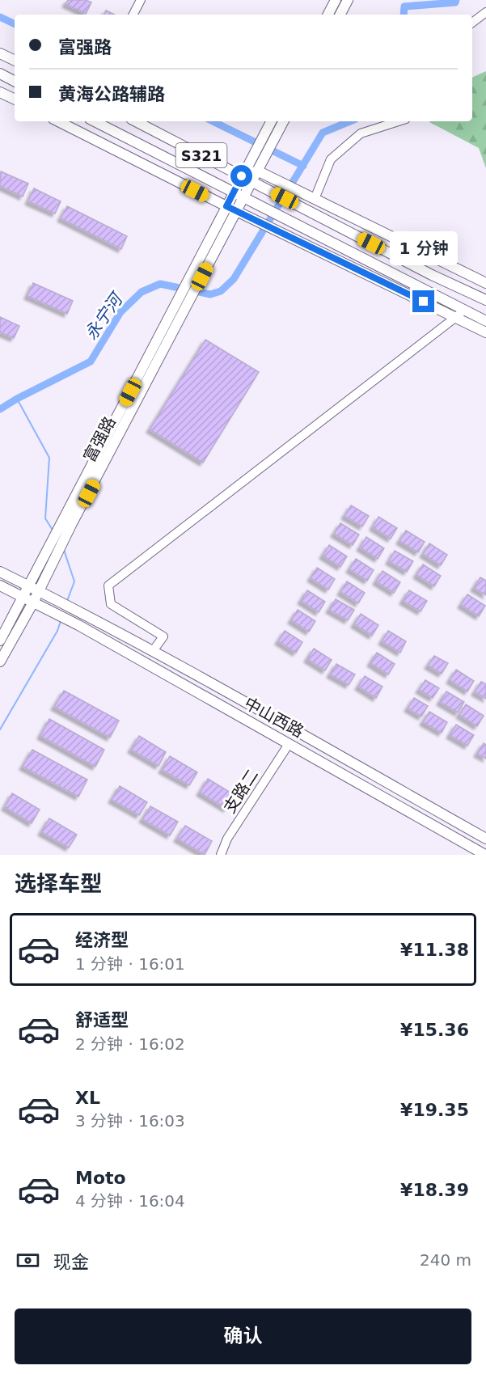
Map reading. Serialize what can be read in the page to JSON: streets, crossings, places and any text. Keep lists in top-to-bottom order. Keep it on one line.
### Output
{"streets":{"main road":["S321","富强路","中山西路"],"street":["支路二"]},"crossings":[["富强路","中山西路"],["中山西路","支路二"]],"water":["永宁河"],"page":{"banner":["富强路","黄海公路辅路"],"bubble":"1 分钟","heading":"选择车型","list":[{"name":"经济型","note":"1 分钟 · 16:01","value":"¥11.38"},{"name":"舒适型","note":"2 分钟 · 16:02","value":"¥15.36"},{"name":"XL","note":"3 分钟 · 16:03","value":"¥19.35"},{"name":"Moto","note":"4 分钟 · 16:04","value":"¥18.39"}],"pay":["现金","240 m"],"buttons":"确认"}}
